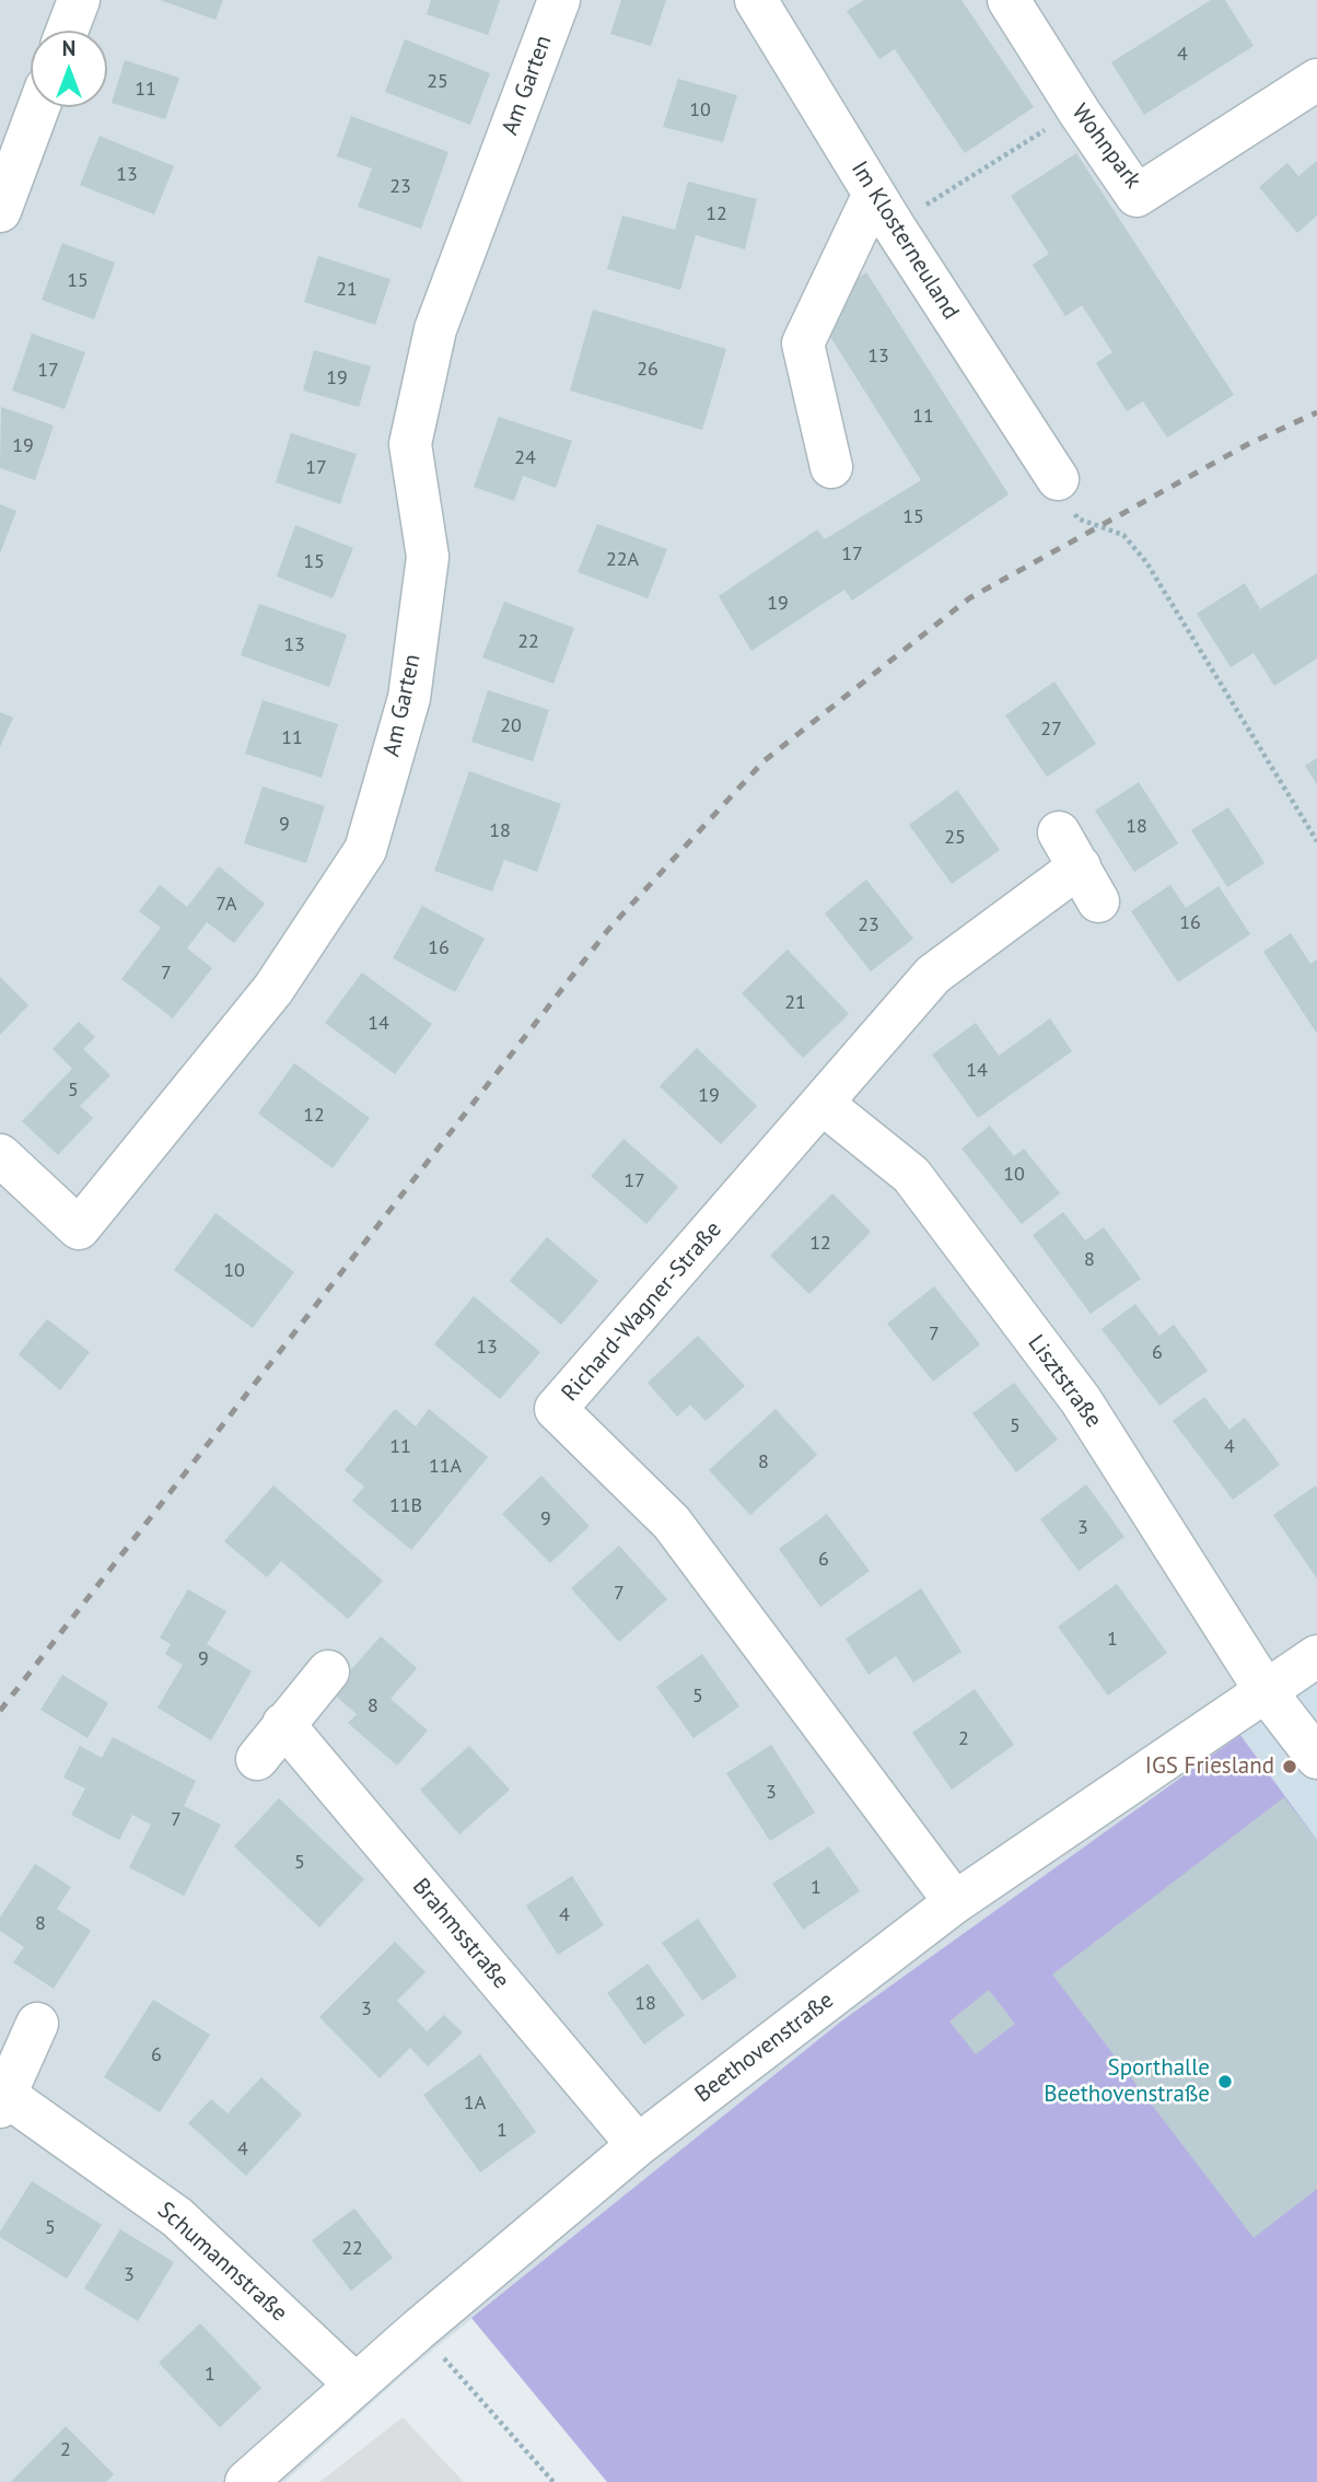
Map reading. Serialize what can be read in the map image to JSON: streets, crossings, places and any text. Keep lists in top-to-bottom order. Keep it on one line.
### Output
{"streets":{"street":["Am Garten","Wohnpark","Im Klosterneuland","Richard-Wagner-Straße","Lisztstraße","Brahmsstraße","Beethovenstraße","Schumannstraße"]},"crossings":[["Richard-Wagner-Straße","Lisztstraße"],["Richard-Wagner-Straße","Beethovenstraße"],["Lisztstraße","Beethovenstraße"],["Brahmsstraße","Beethovenstraße"],["Beethovenstraße","Schumannstraße"]],"places":["IGS Friesland","Sporthalle Beethovenstraße"],"house_numbers":["4","25","11","10","13","23","12","15","21","13","26","17","19","11","19","24","17","15","17","22A","15","19","22","13","20","27","11","9","18","18","25","7A","16","23","16","7","21","14","14","5","19","12","10","17","12","8","10","7","13","6","5","11","4","8","11A","11B","9","3","6","7","1","9","5","8","2","3","7","5","1","4","8","18","3","6","1A","1","4","5","22","3","1","2"],"north":"top"}
